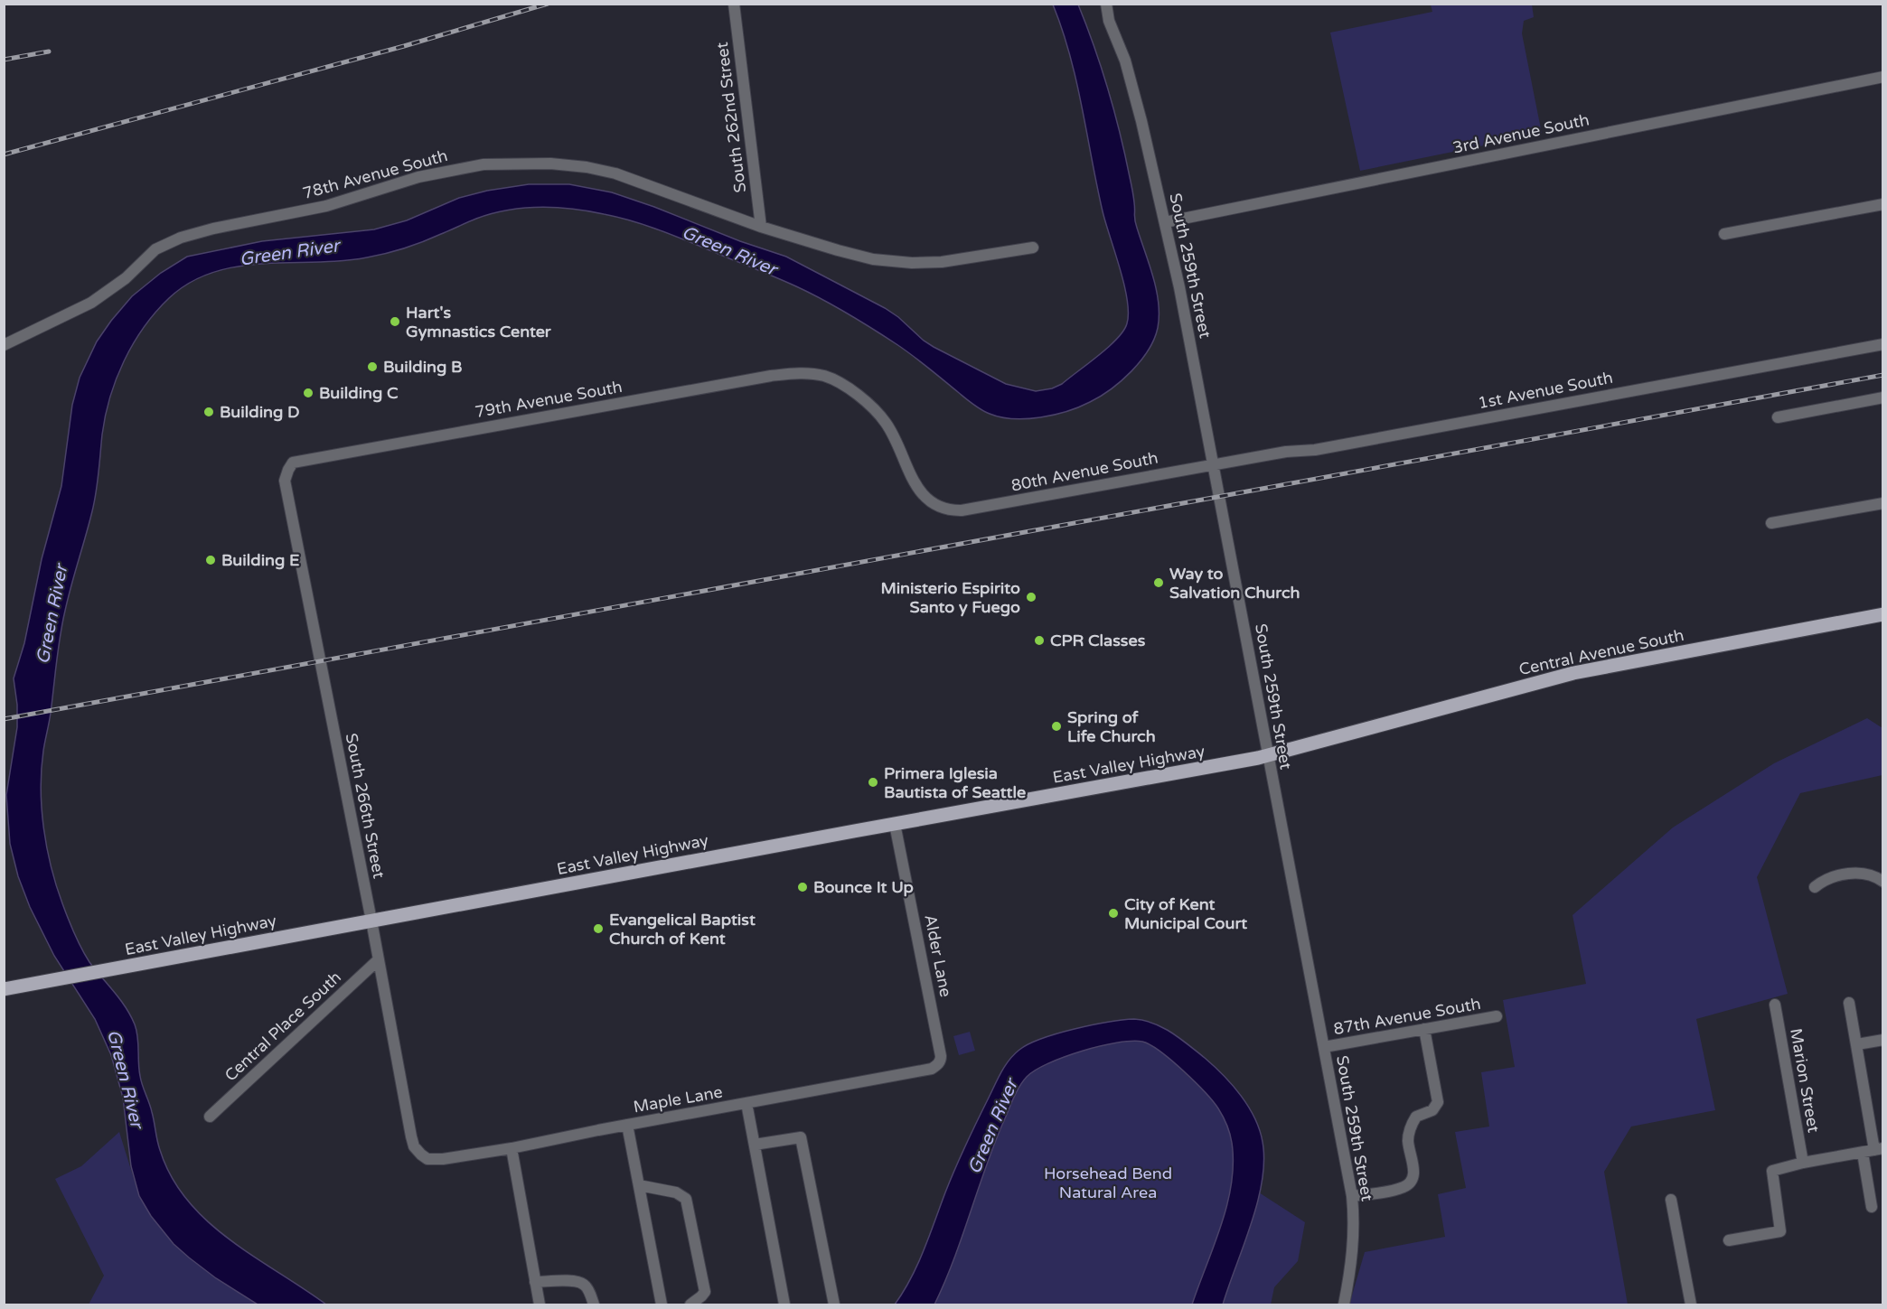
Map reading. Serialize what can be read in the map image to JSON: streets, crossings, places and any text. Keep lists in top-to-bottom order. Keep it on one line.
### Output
{"streets":{"main road":["Central Avenue South","East Valley Highway"],"street":["South 262nd Street","3rd Avenue South","78th Avenue South","South 259th Street","1st Avenue South","79th Avenue South","80th Avenue South","South 266th Street","Alder Lane","87th Avenue South","Central Place South","Marion Street","Maple Lane"]},"crossings":[["South 262nd Street","78th Avenue South"],["3rd Avenue South","South 259th Street"],["South 259th Street","1st Avenue South"],["South 259th Street","80th Avenue South"],["South 259th Street","Central Avenue South"],["South 259th Street","East Valley Highway"],["South 259th Street","87th Avenue South"],["1st Avenue South","80th Avenue South"],["79th Avenue South","80th Avenue South"],["79th Avenue South","South 266th Street"],["Central Avenue South","East Valley Highway"],["East Valley Highway","South 266th Street"],["East Valley Highway","Alder Lane"],["South 266th Street","Central Place South"],["South 266th Street","Maple Lane"],["Alder Lane","Maple Lane"]],"water":["Green River"],"parks":["Horsehead Bend Natural Area"],"places":["Hart's Gymnastics Center","Building B","Building C","Building D","Building E","Way to Salvation Church","Ministerio Espirito Santo y Fuego","CPR Classes","Spring of Life Church","Primera Iglesia Bautista of Seattle","Bounce It Up","City of Kent Municipal Court","Evangelical Baptist Church of Kent"]}
